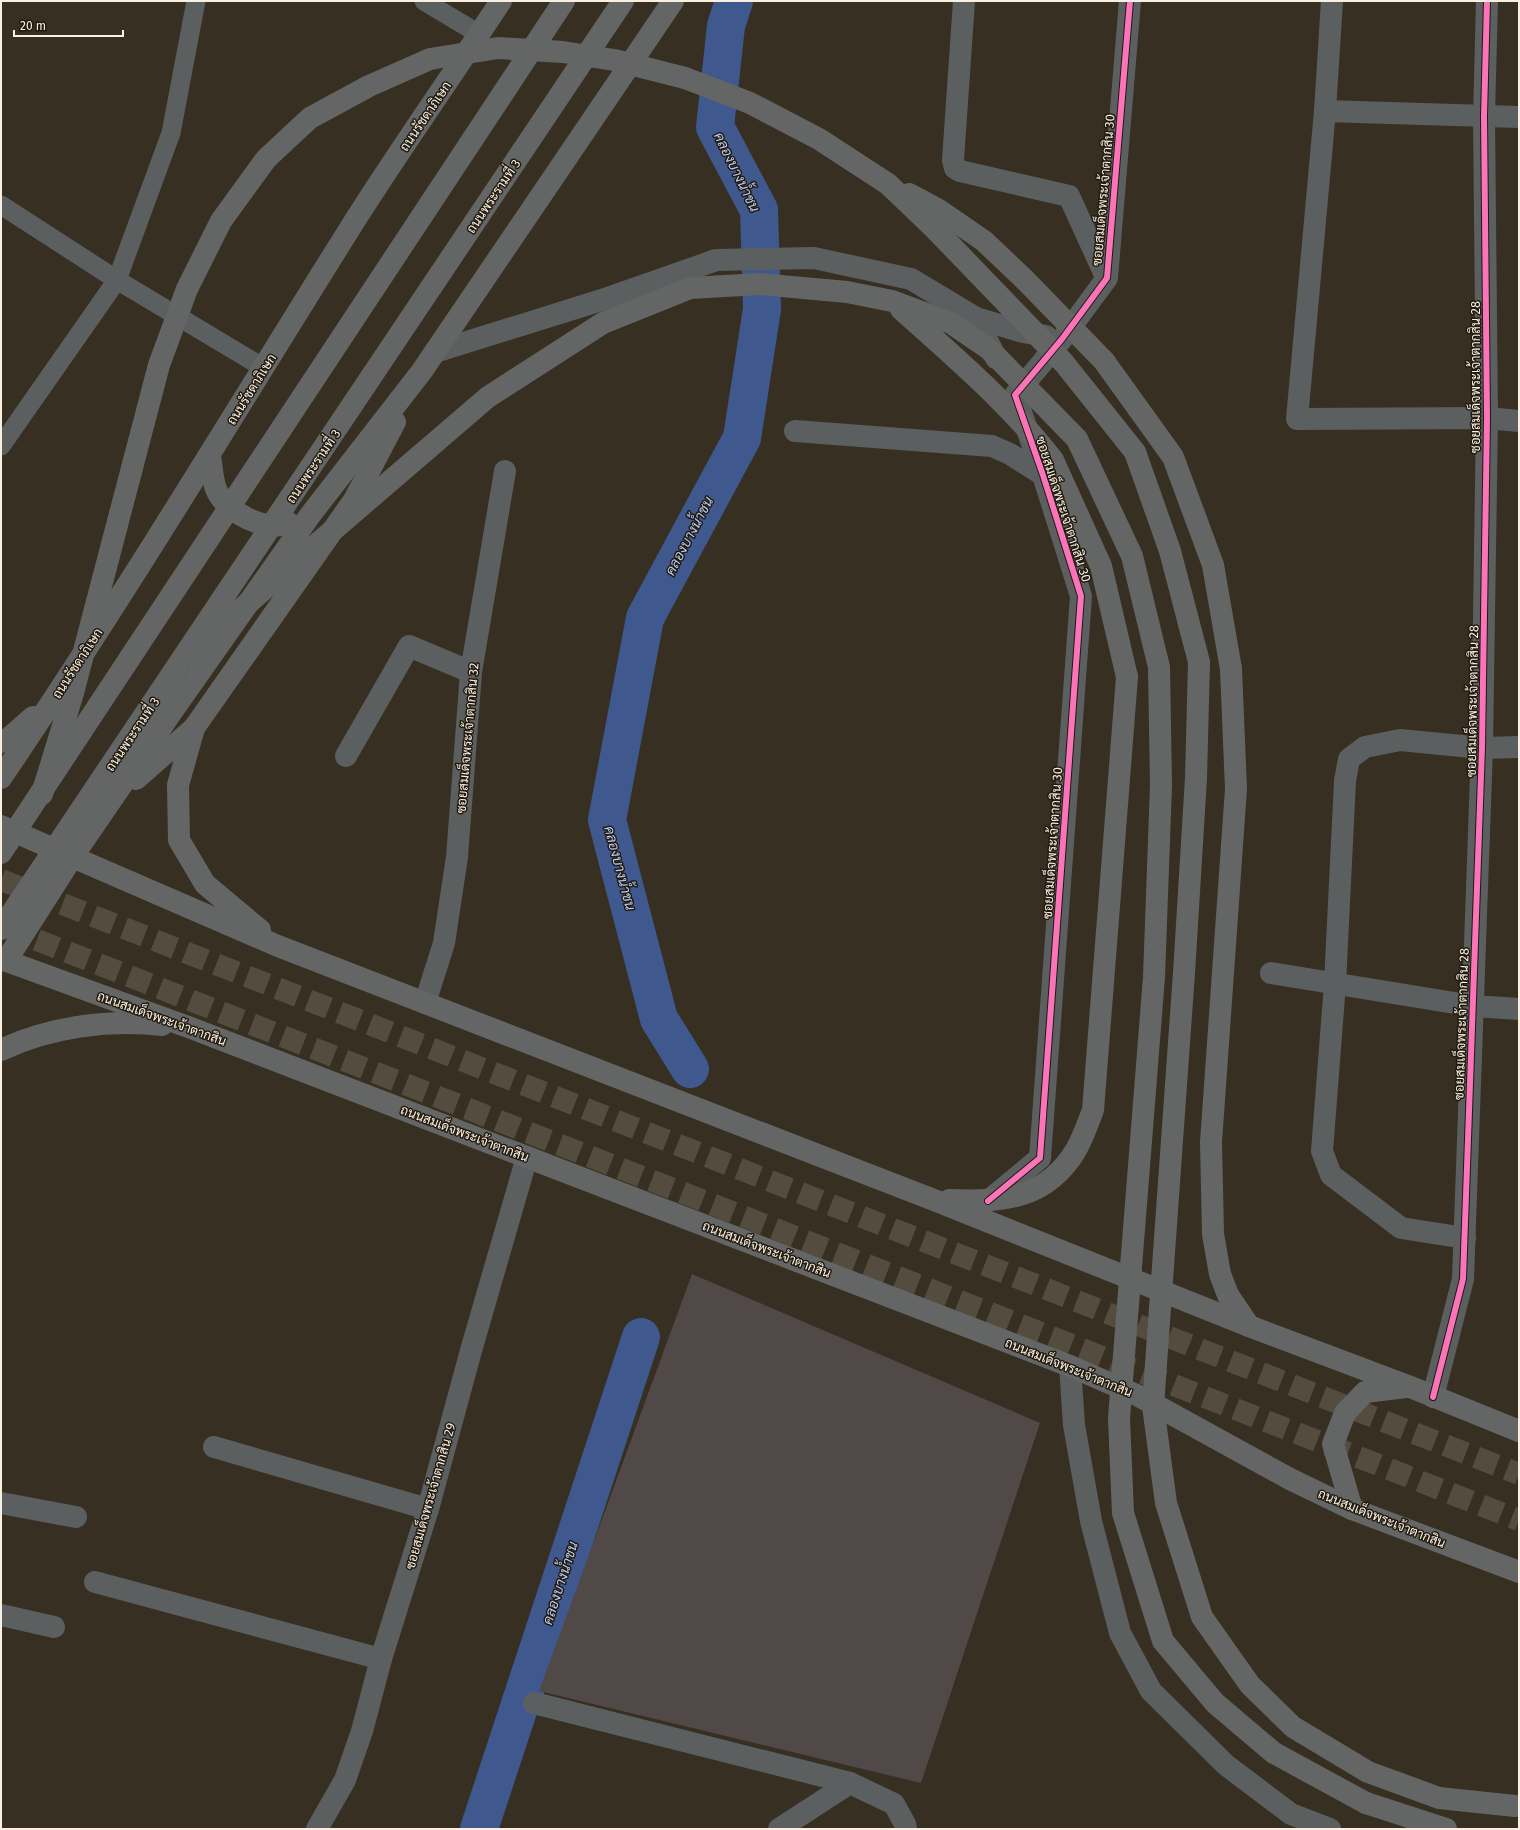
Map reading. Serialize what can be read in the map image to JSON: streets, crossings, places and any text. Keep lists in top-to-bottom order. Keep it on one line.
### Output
{"streets":{"main road":["ถนนรัชดาภิเษก","ถนนพระรามที่ 3","ถนนสมเด็จพระเจ้าตากสิน"],"street":["ซอยสมเด็จพระเจ้าตากสิน 30","ซอยสมเด็จพระเจ้าตากสิน 28","ซอยสมเด็จพระเจ้าตากสิน 32","ซอยสมเด็จพระเจ้าตากสิน 29"]},"crossings":[["ถนนสมเด็จพระเจ้าตากสิน","ซอยสมเด็จพระเจ้าตากสิน 29"]],"water":["คลองบางน้ำชน"],"scale_bar":"20 m"}
